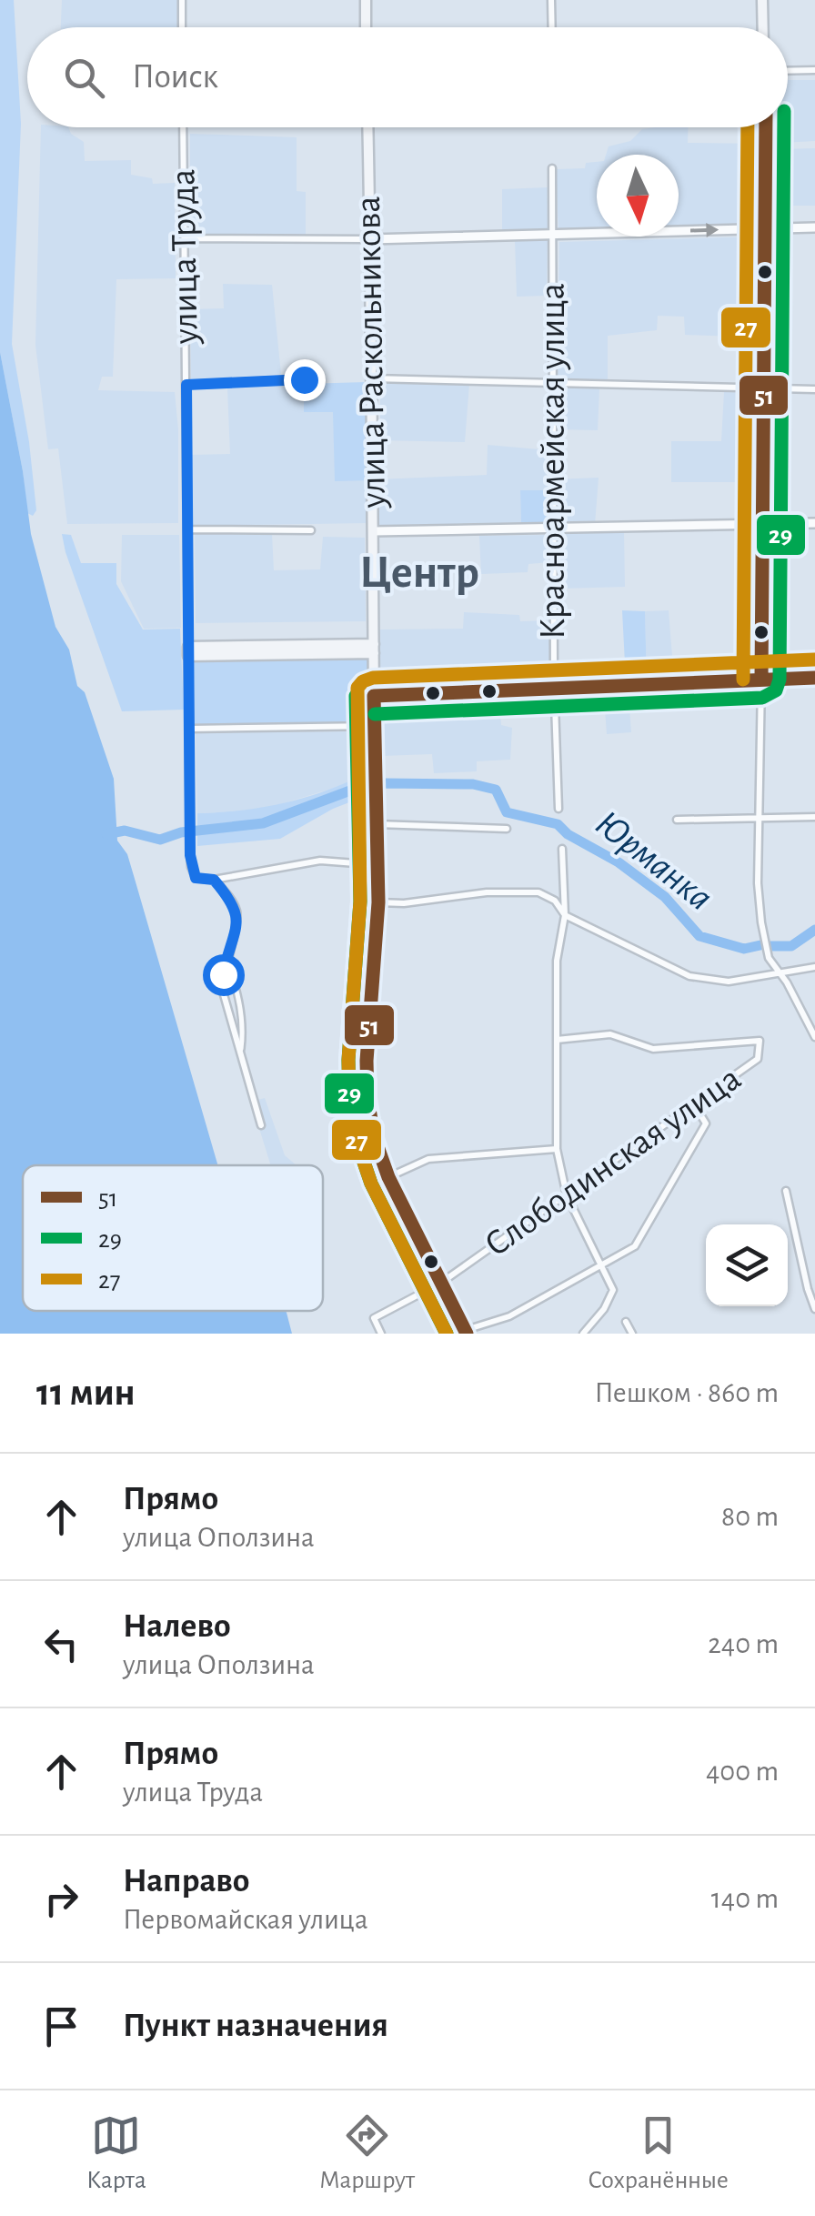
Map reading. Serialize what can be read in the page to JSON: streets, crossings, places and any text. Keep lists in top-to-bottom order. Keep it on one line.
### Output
{"streets":{"main road":["улица Раскольникова"],"street":["улица Труда","Красноармейская улица","Слободинская улица"]},"crossings":[["улица Раскольникова","Слободинская улица"]],"districts":["Центр"],"water":["Юрманка"],"lines":["transit line 51","transit line 29","transit line 27"],"legend":["51","29","27"],"north":"bottom","page":{"search":"Поиск","heading":["11 мин","Пешком · 860 m"],"list":[["Прямо","улица Оползина","80 m"],["Налево","улица Оползина","240 m"],["Прямо","улица Труда","400 m"],["Направо","Первомайская улица","140 m"],"Пункт назначения"],"nav":["Карта","Маршрут","Сохранённые"]}}
